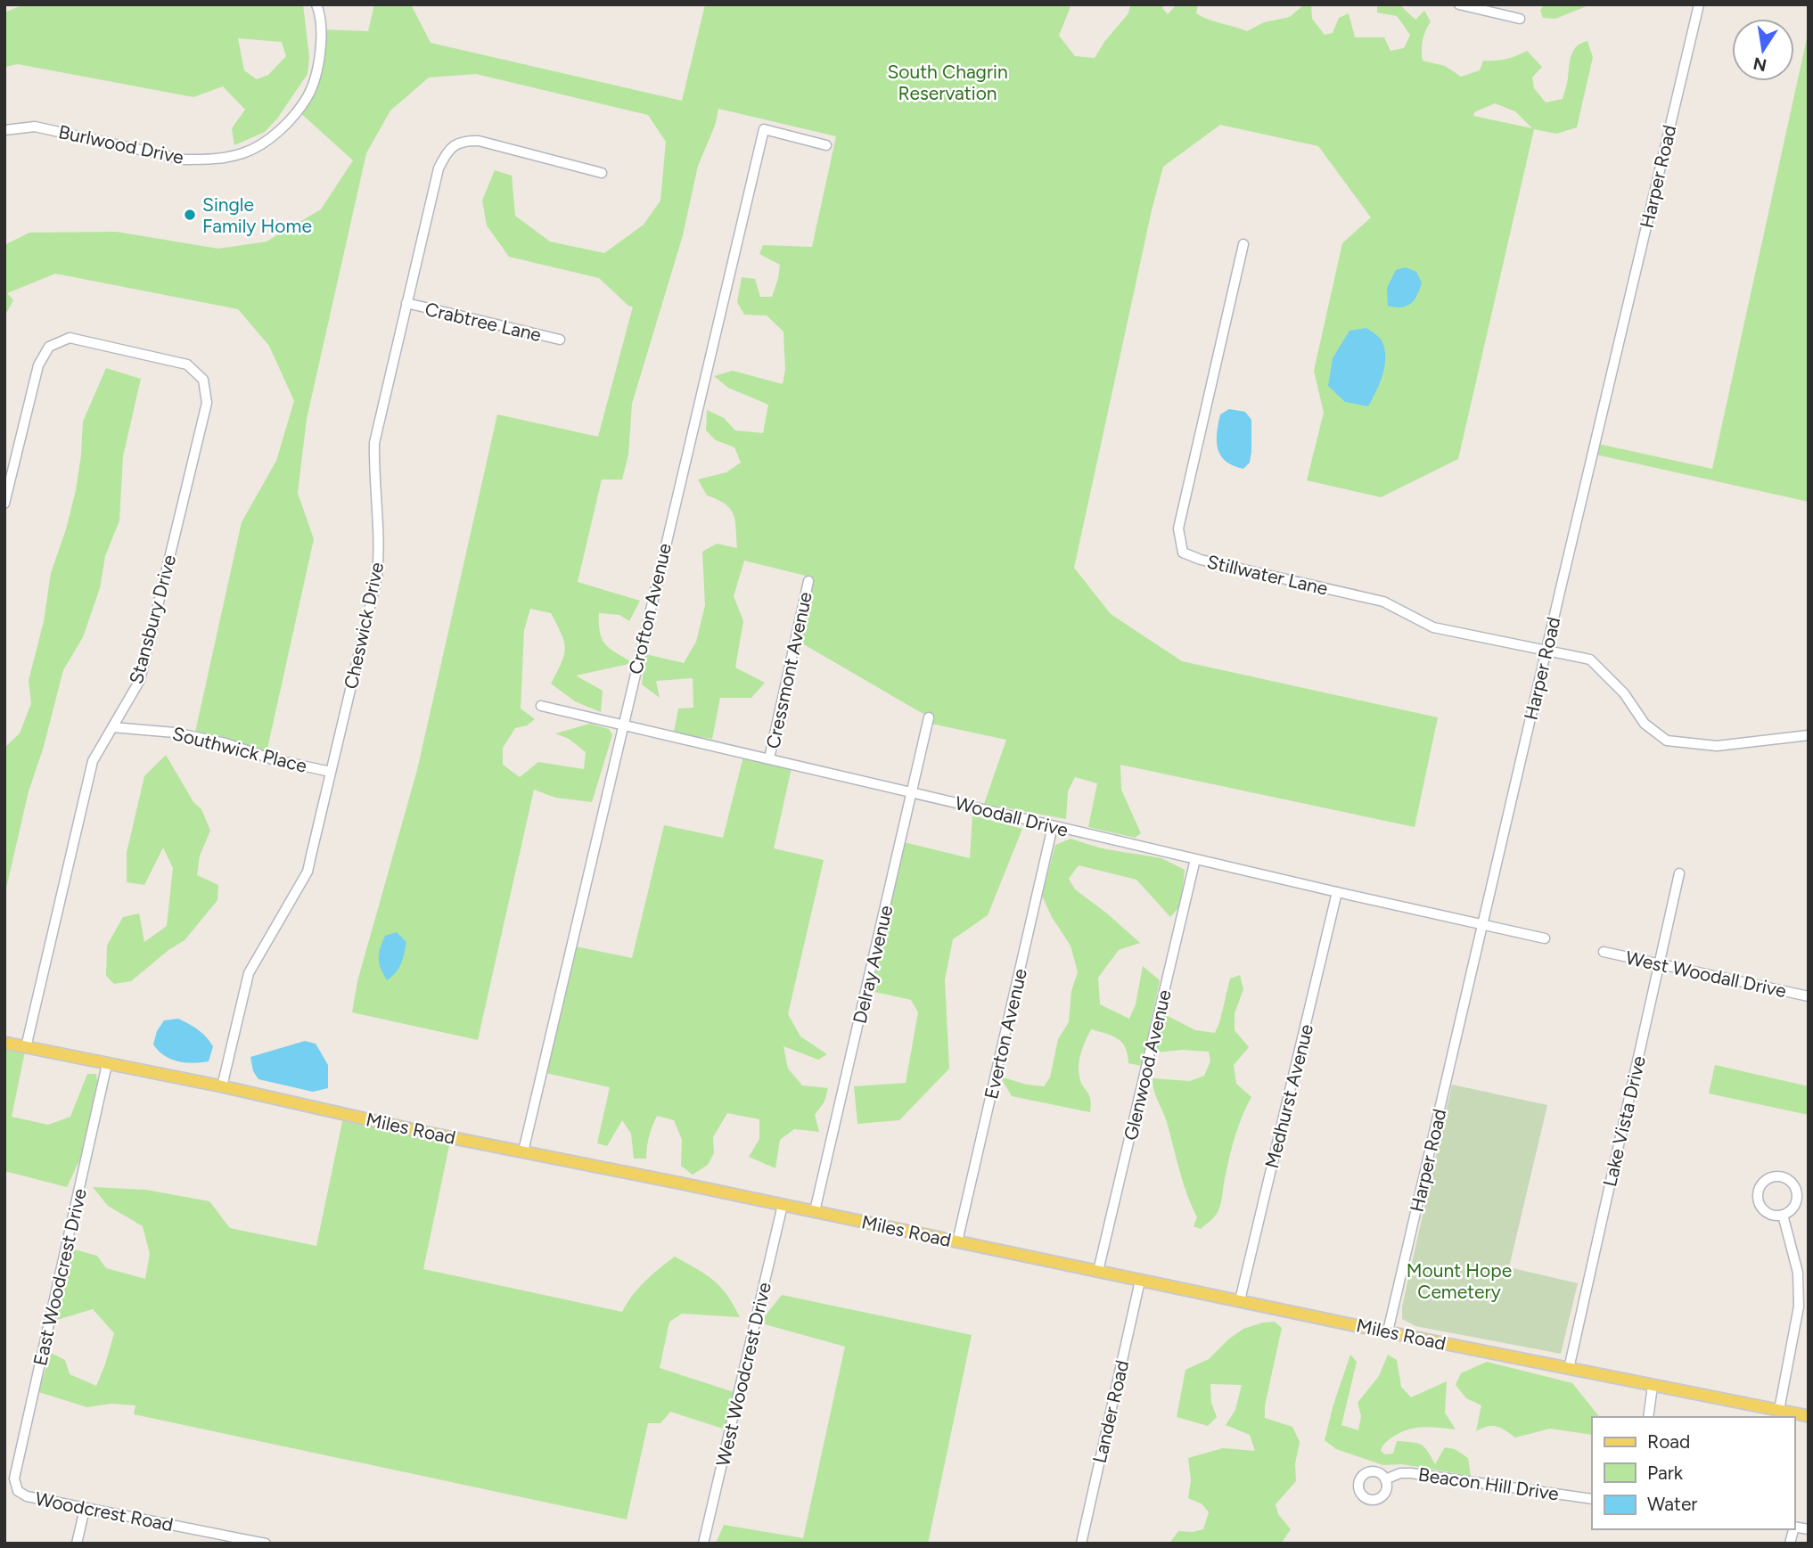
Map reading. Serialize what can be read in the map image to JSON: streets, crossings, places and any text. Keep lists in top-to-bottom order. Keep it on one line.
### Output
{"streets":{"main road":["Miles Road"],"street":["Burlwood Drive","Harper Road","Crabtree Lane","Stillwater Lane","Crofton Avenue","Stansbury Drive","Cheswick Drive","Cressmont Avenue","Southwick Place","Woodall Drive","Delray Avenue","West Woodall Drive","Everton Avenue","Glenwood Avenue","Medhurst Avenue","Lake Vista Drive","East Woodcrest Drive","West Woodcrest Drive","Lander Road","Beacon Hill Drive","Woodcrest Road"]},"crossings":[["Harper Road","Stillwater Lane"],["Harper Road","Woodall Drive"],["Harper Road","Miles Road"],["Crabtree Lane","Cheswick Drive"],["Crofton Avenue","Woodall Drive"],["Crofton Avenue","Miles Road"],["Stansbury Drive","Southwick Place"],["Stansbury Drive","Miles Road"],["Cheswick Drive","Southwick Place"],["Cheswick Drive","Miles Road"],["Cressmont Avenue","Woodall Drive"],["Woodall Drive","Delray Avenue"],["Woodall Drive","Everton Avenue"],["Woodall Drive","Glenwood Avenue"],["Woodall Drive","Medhurst Avenue"],["Delray Avenue","Miles Road"],["West Woodall Drive","Lake Vista Drive"],["Everton Avenue","Miles Road"],["Glenwood Avenue","Miles Road"],["Medhurst Avenue","Miles Road"],["Lake Vista Drive","Miles Road"],["Miles Road","East Woodcrest Drive"],["Miles Road","West Woodcrest Drive"],["Miles Road","Lander Road"],["East Woodcrest Drive","Woodcrest Road"]],"parks":["South Chagrin Reservation","Mount Hope Cemetery"],"places":["Single Family Home"],"legend":["Road","Park","Water"],"north":"bottom"}
